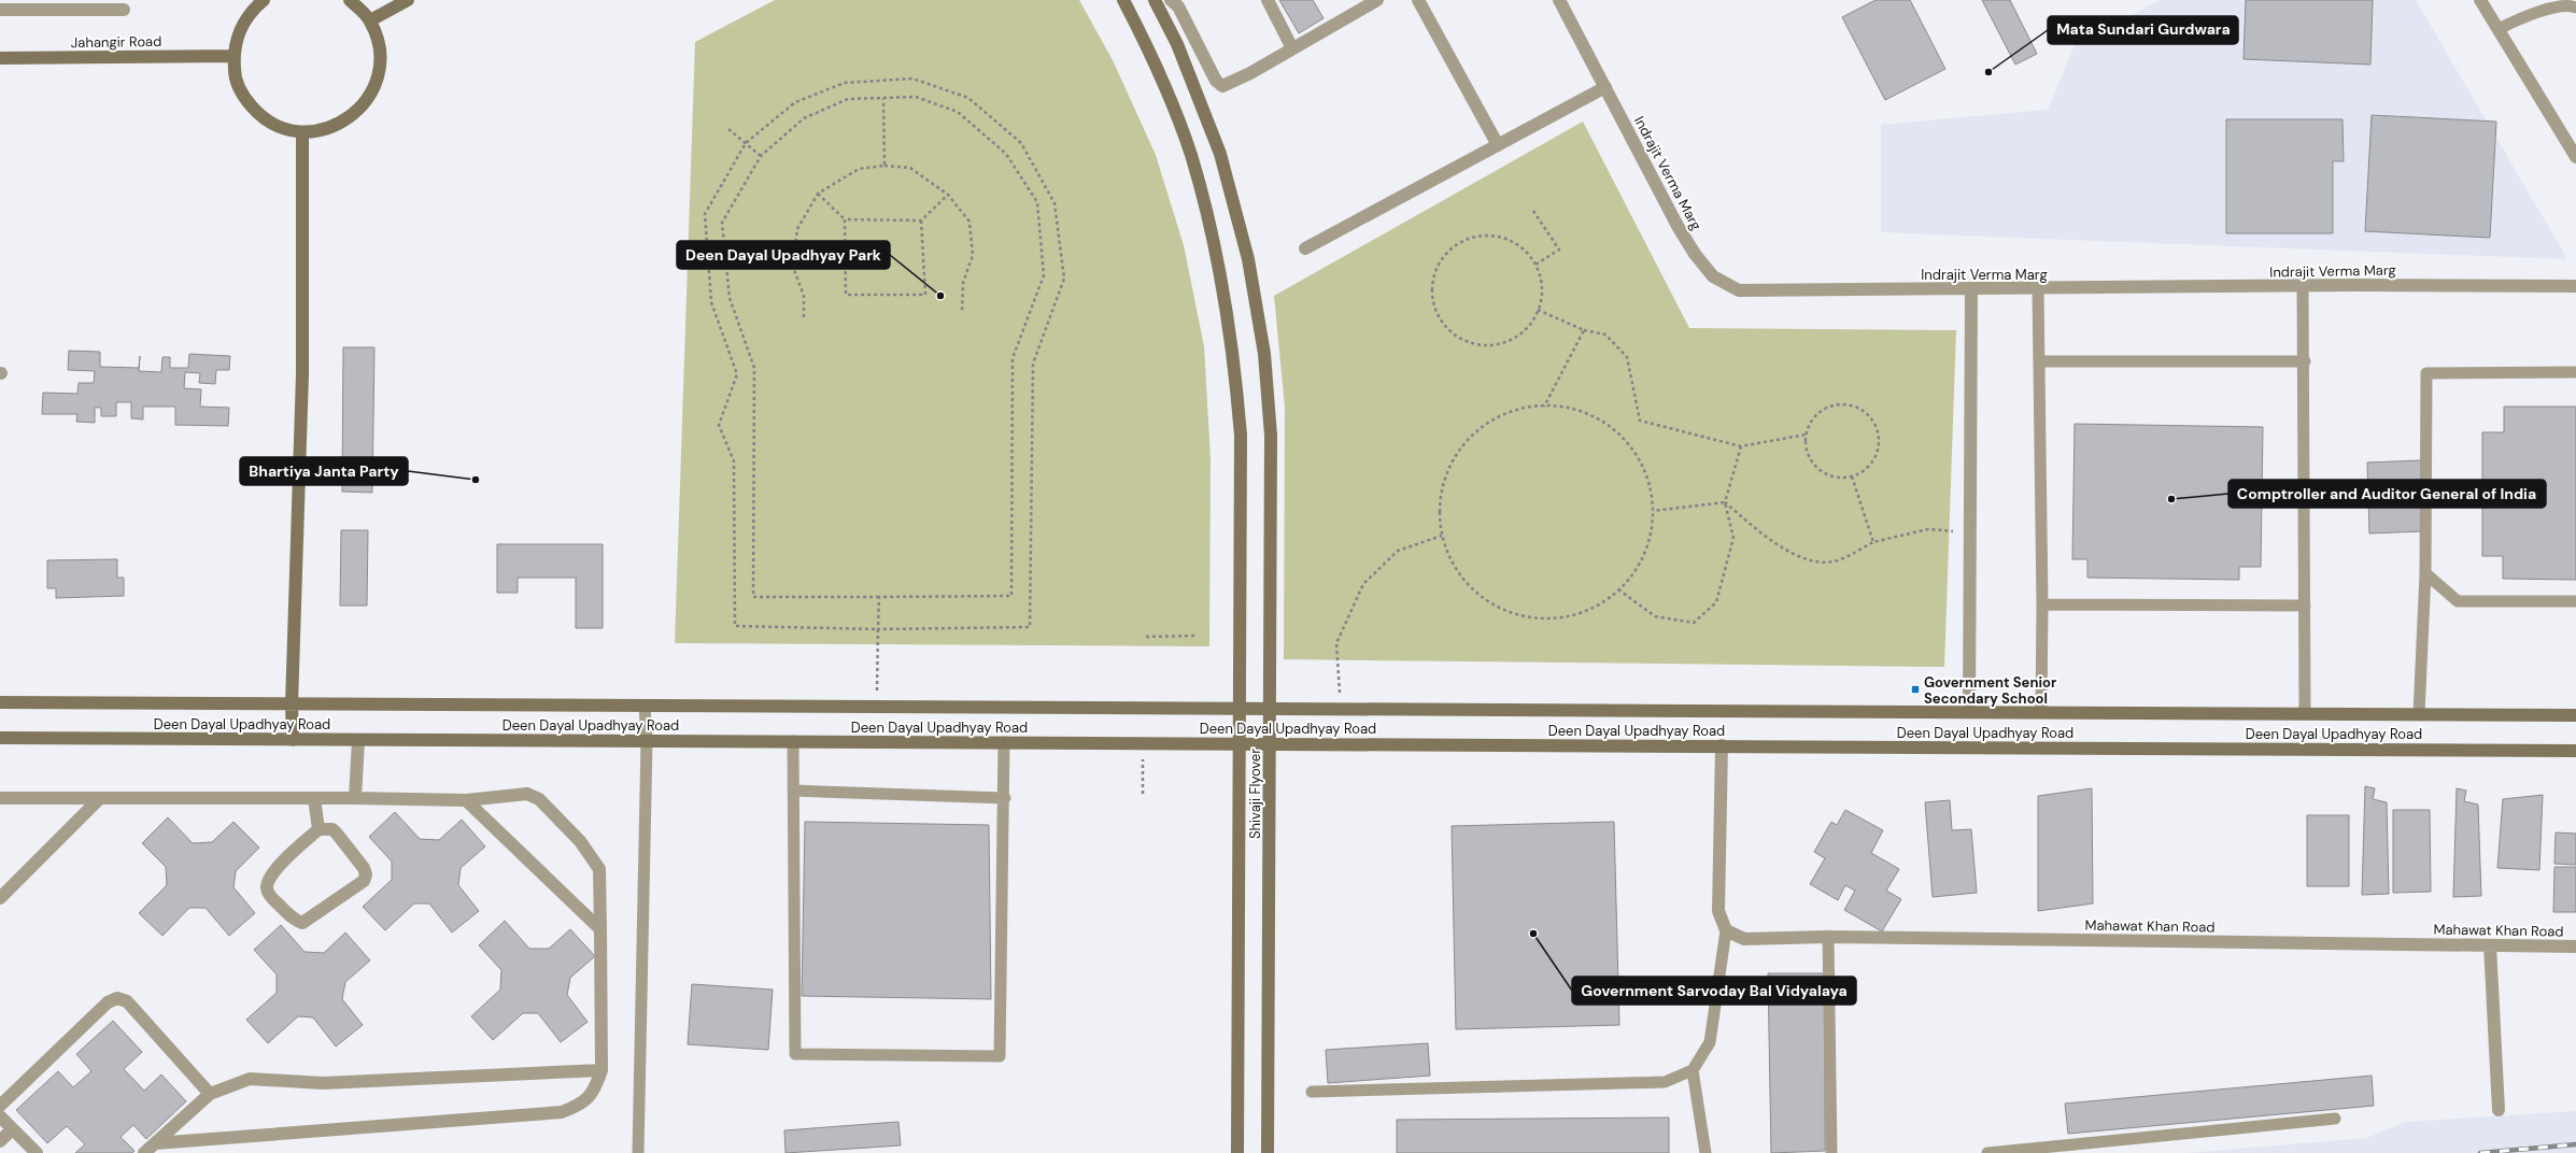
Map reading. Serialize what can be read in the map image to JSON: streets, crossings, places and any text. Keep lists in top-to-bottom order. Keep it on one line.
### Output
{"streets":{"main road":["Jahangir Road","Deen Dayal Upadhyay Road","Shivaji Flyover"],"street":["Indrajit Verma Marg","Mahawat Khan Road"]},"places":{"other":["Mata Sundari Gurdwara","Deen Dayal Upadhyay Park","Bhartiya Janta Party","Comptroller and Auditor General of India","Government Sarvoday Bal Vidyalaya"],"transit":["Government Senior Secondary School"]}}
